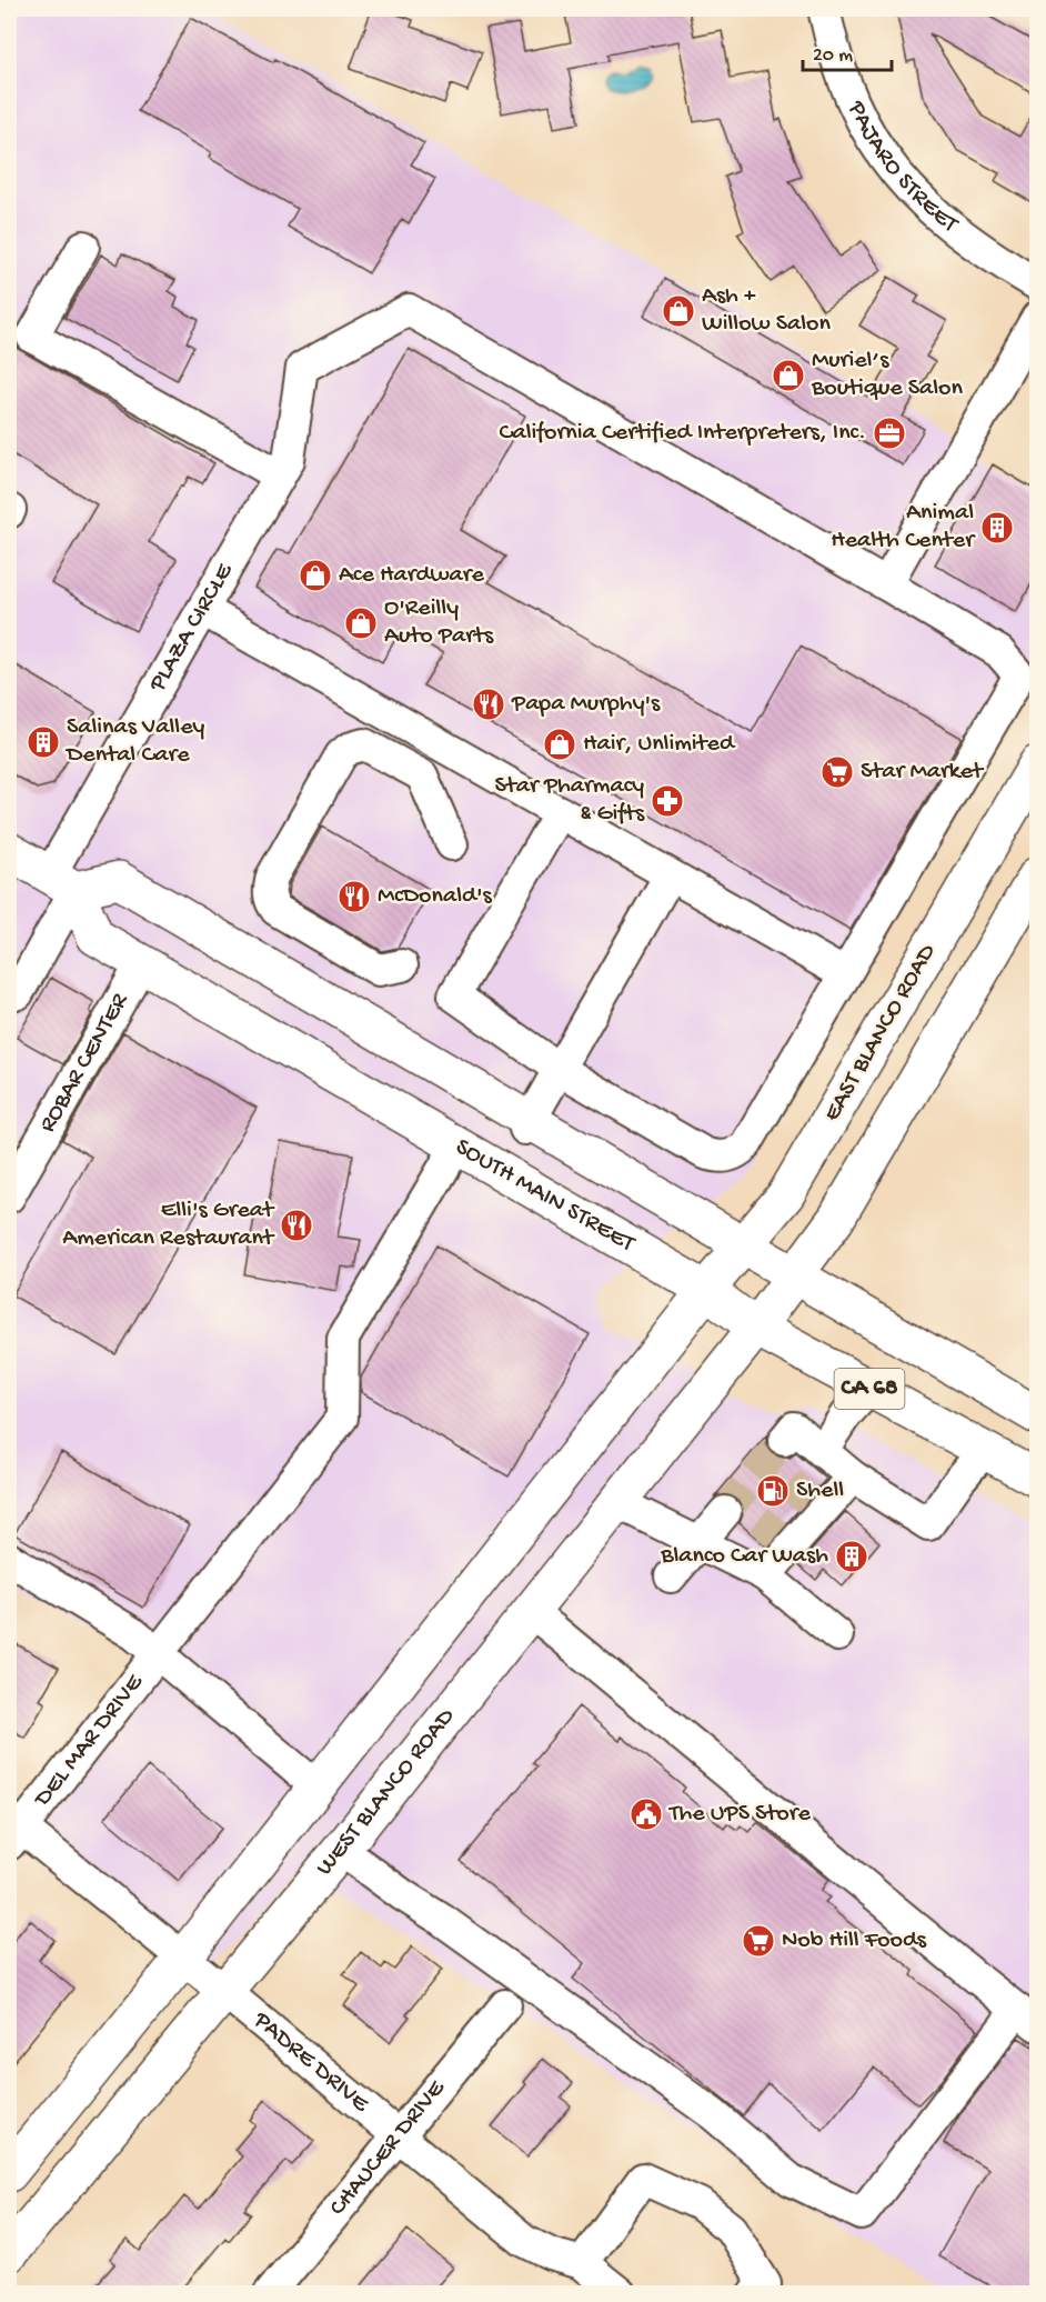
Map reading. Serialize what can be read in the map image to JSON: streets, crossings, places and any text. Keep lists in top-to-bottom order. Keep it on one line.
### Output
{"streets":{"main road":["EAST BLANCO ROAD","SOUTH MAIN STREET","CA 68","WEST BLANCO ROAD"],"street":["PAJARO STREET","PLAZA CIRCLE","ROBAR CENTER","DEL MAR DRIVE","PADRE DRIVE","CHAUCER DRIVE"]},"crossings":[["PLAZA CIRCLE","SOUTH MAIN STREET"],["EAST BLANCO ROAD","SOUTH MAIN STREET"],["ROBAR CENTER","SOUTH MAIN STREET"],["SOUTH MAIN STREET","DEL MAR DRIVE"],["SOUTH MAIN STREET","WEST BLANCO ROAD"],["DEL MAR DRIVE","PADRE DRIVE"],["WEST BLANCO ROAD","PADRE DRIVE"],["PADRE DRIVE","CHAUCER DRIVE"]],"places":{"shop":["Ash + Willow Salon","Muriel’s Boutique Salon","Ace Hardware","O'Reilly Auto Parts","Hair, Unlimited"],"office":["California Certified Interpreters, Inc."],"building":["Animal Health Center","Salinas Valley Dental Care","Blanco Car Wash"],"restaurant":["Papa Murphy's","McDonald's","Elli's Great American Restaurant"],"supermarket":["Star Market","Nob Hill Foods"],"pharmacy":["Star Pharmacy & Gifts"],"fuel station":["Shell"],"public building":["The UPS Store"]},"scale_bar":"20 m"}
